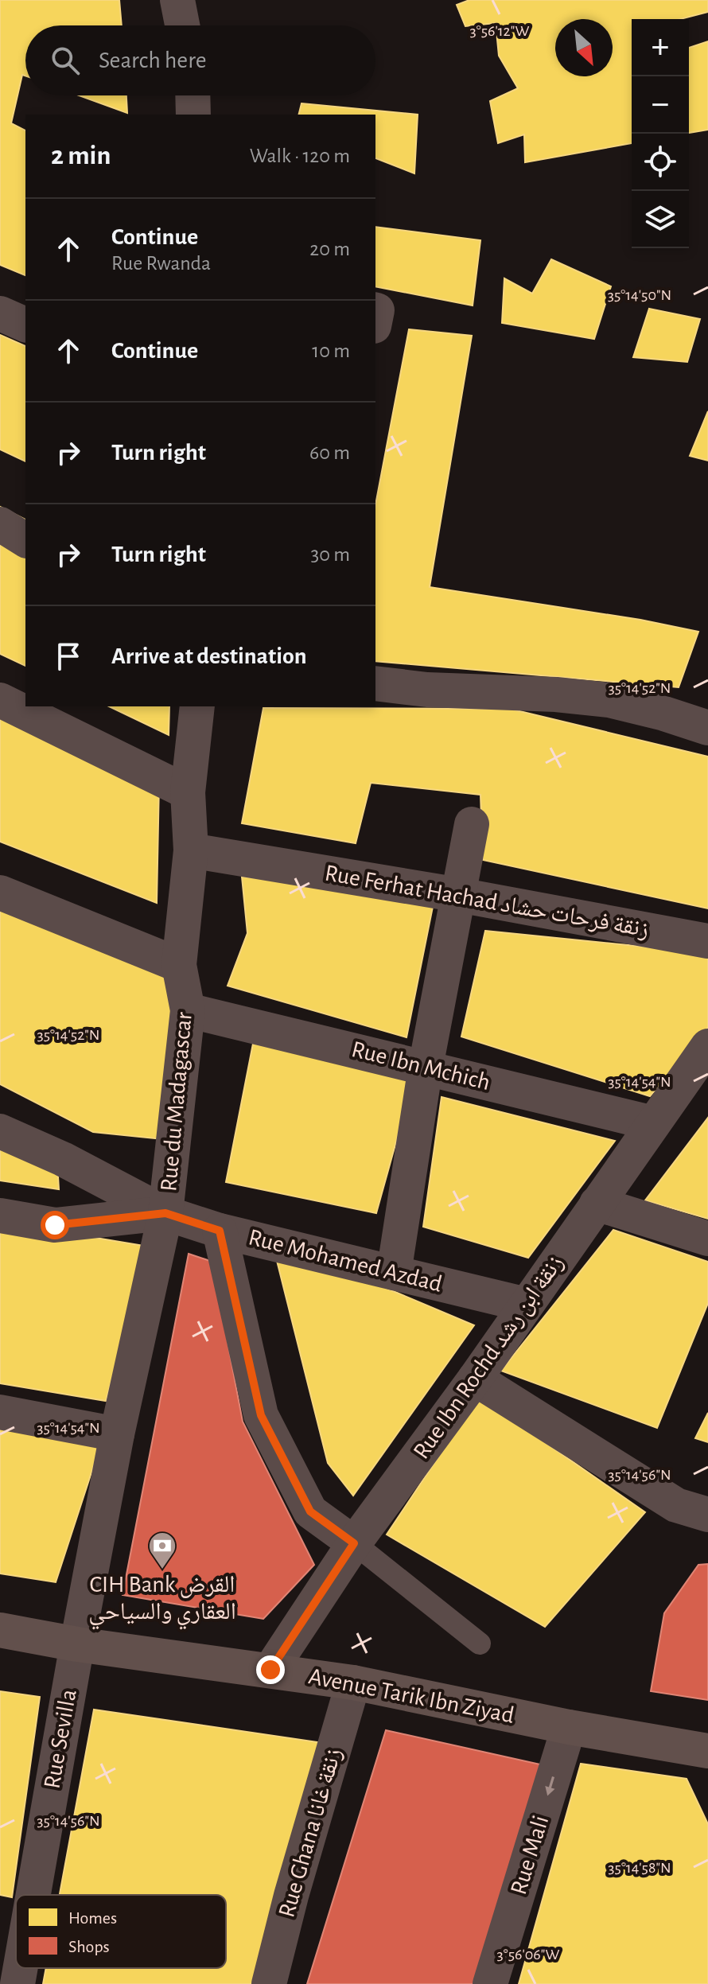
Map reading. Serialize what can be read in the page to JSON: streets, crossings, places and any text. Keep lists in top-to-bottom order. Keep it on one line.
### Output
{"streets":{"street":["Rue Ferhat Hachad زنقة فرحات حشاد","Rue Ibn Mchich","Rue du Madagascar","Rue Mohamed Azdad","Rue Ibn Rochd زنقة ابن رشد","Avenue Tarik Ibn Ziyad","Rue Sevilla","Rue Ghana زنقة غانا","Rue Mali"]},"crossings":[["Rue Ferhat Hachad زنقة فرحات حشاد","Rue du Madagascar"],["Rue Ibn Mchich","Rue du Madagascar"],["Rue Ibn Mchich","Rue Ibn Rochd زنقة ابن رشد"],["Rue du Madagascar","Rue Mohamed Azdad"],["Rue du Madagascar","Avenue Tarik Ibn Ziyad"],["Rue du Madagascar","Rue Sevilla"],["Rue Mohamed Azdad","Rue Ibn Rochd زنقة ابن رشد"],["Rue Ibn Rochd زنقة ابن رشد","Avenue Tarik Ibn Ziyad"],["Avenue Tarik Ibn Ziyad","Rue Sevilla"],["Avenue Tarik Ibn Ziyad","Rue Ghana زنقة غانا"],["Avenue Tarik Ibn Ziyad","Rue Mali"]],"one_way":["Rue Mali"],"places":{"bank":["CIH Bank القرض العقاري والسياحي"]},"legend":["Homes","Shops"],"north":"bottom right","page":{"map_buttons":["+","−"],"search":"Search here","heading":["2 min","Walk · 120 m"],"list":[["Continue","Rue Rwanda","20 m"],["Continue","10 m"],["Turn right","60 m"],["Turn right","30 m"],"Arrive at destination"]},"coordinates":["3°56'12\"W","35°14'50\"N","35°14'52\"N","35°14'54\"N","35°14'56\"N","35°14'58\"N","3°56'06\"W"]}
